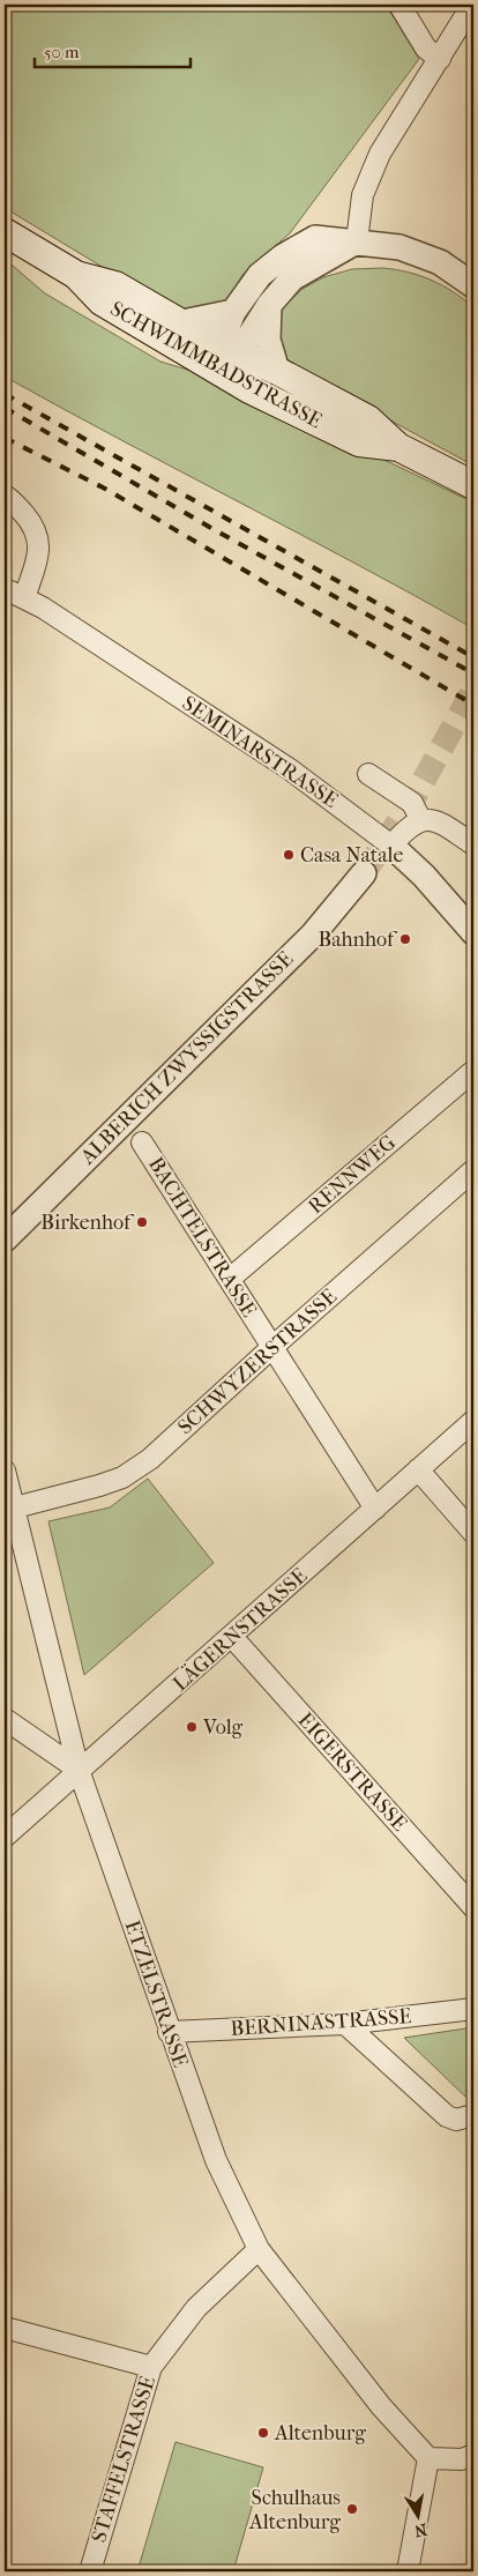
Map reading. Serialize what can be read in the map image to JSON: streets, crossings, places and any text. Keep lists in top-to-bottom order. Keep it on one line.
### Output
{"streets":{"main road":["SCHWIMMBADSTRASSE"],"street":["SEMINARSTRASSE","ALBERICH ZWYSSIGSTRASSE","RENNWEG","BACHTELSTRASSE","SCHWYZERSTRASSE","LÄGERNSTRASSE","EIGERSTRASSE","ETZELSTRASSE","BERNINASTRASSE","STAFFELSTRASSE"]},"crossings":[["RENNWEG","BACHTELSTRASSE"],["BACHTELSTRASSE","SCHWYZERSTRASSE"],["BACHTELSTRASSE","LÄGERNSTRASSE"],["SCHWYZERSTRASSE","ETZELSTRASSE"],["LÄGERNSTRASSE","EIGERSTRASSE"],["LÄGERNSTRASSE","ETZELSTRASSE"],["ETZELSTRASSE","BERNINASTRASSE"],["ETZELSTRASSE","STAFFELSTRASSE"]],"places":["Casa Natale","Bahnhof","Birkenhof","Volg","Altenburg","Schulhaus Altenburg"],"scale_bar":"50 m","north":"bottom"}
